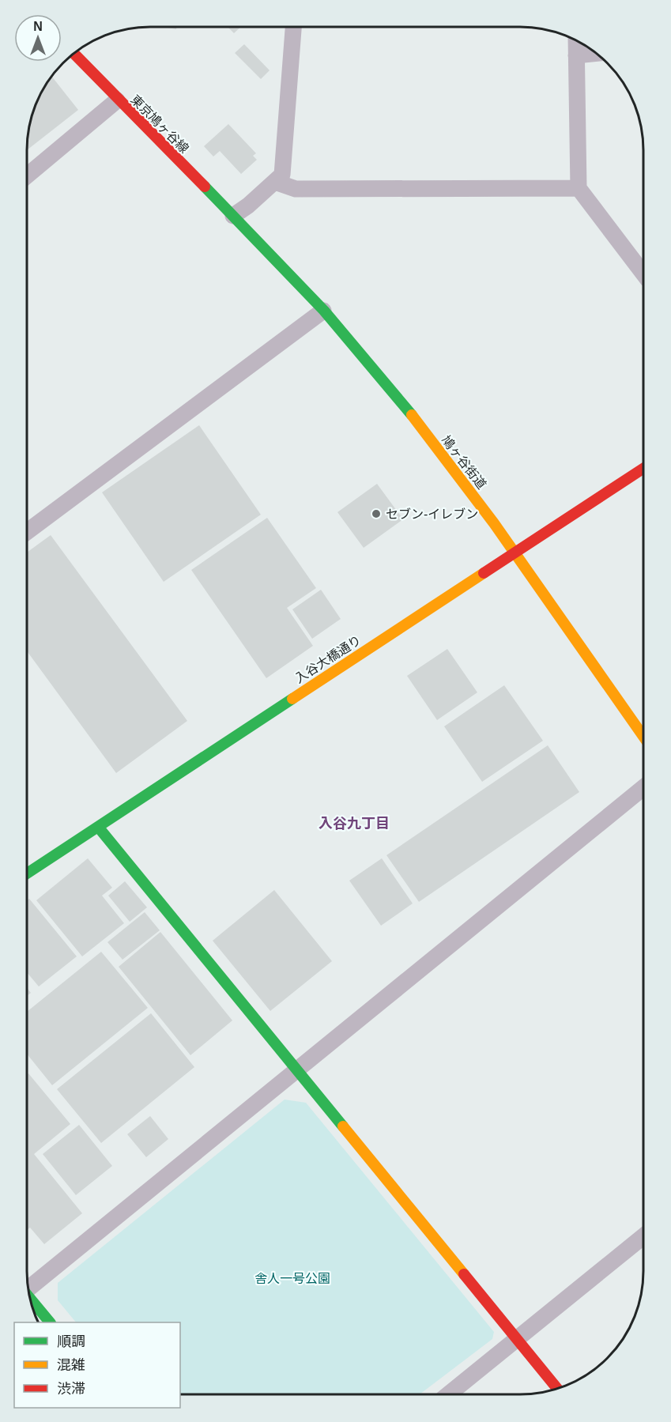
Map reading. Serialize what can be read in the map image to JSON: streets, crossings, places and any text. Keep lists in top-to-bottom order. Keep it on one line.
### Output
{"streets":{"street":["東京鳩ヶ谷線","鳩ヶ谷街道","入谷大橋通り"]},"crossings":[["東京鳩ヶ谷線","鳩ヶ谷街道"],["鳩ヶ谷街道","入谷大橋通り"]],"districts":["入谷九丁目"],"parks":["舎人一号公園"],"places":["セブン-イレブン"],"legend":["順調","混雑","渋滞"],"north":"top"}
